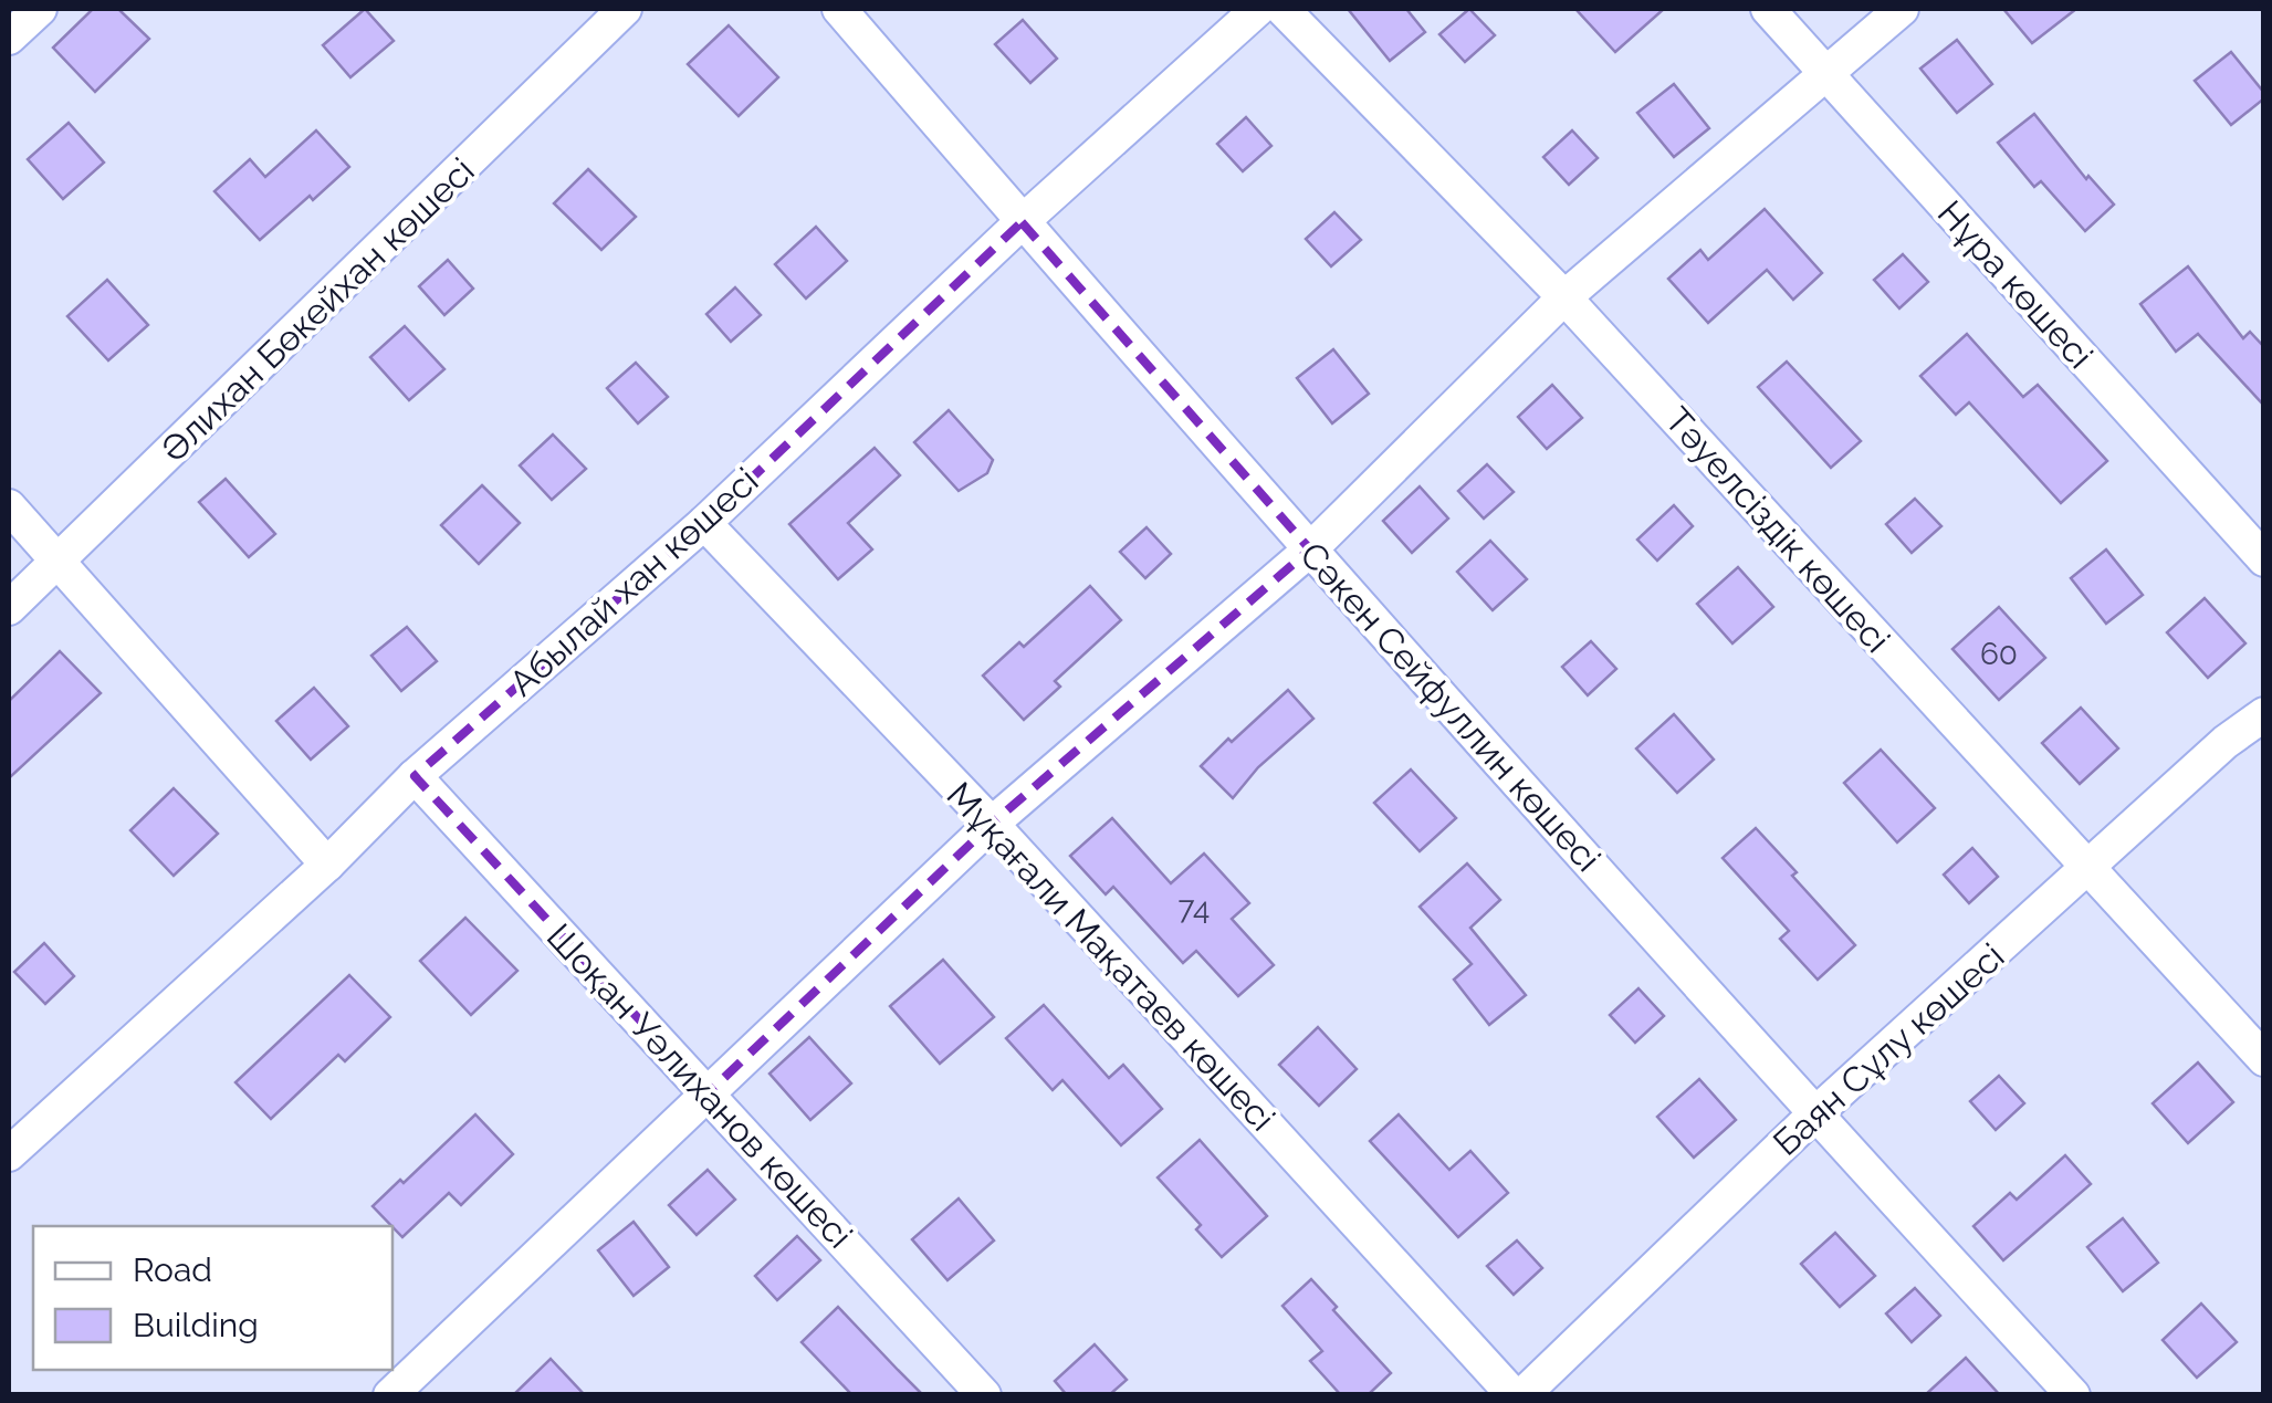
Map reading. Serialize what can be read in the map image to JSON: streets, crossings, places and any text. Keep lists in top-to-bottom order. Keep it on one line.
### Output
{"streets":{"street":["Нұра көшесі","Әлихан Бөкейхан көшесі","Тәуелсіздік көшесі","Абылай хан көшесі","Сәкен Сейфуллин көшесі","Мұқағали Мақатаев көшесі","Баян Сұлу көшесі","Шоқан Уәлиханов көшесі"]},"crossings":[["Тәуелсіздік көшесі","Баян Сұлу көшесі"],["Абылай хан көшесі","Сәкен Сейфуллин көшесі"],["Абылай хан көшесі","Мұқағали Мақатаев көшесі"],["Абылай хан көшесі","Шоқан Уәлиханов көшесі"],["Сәкен Сейфуллин көшесі","Баян Сұлу көшесі"]],"house_numbers":["60","74"],"legend":["Road","Building"]}
